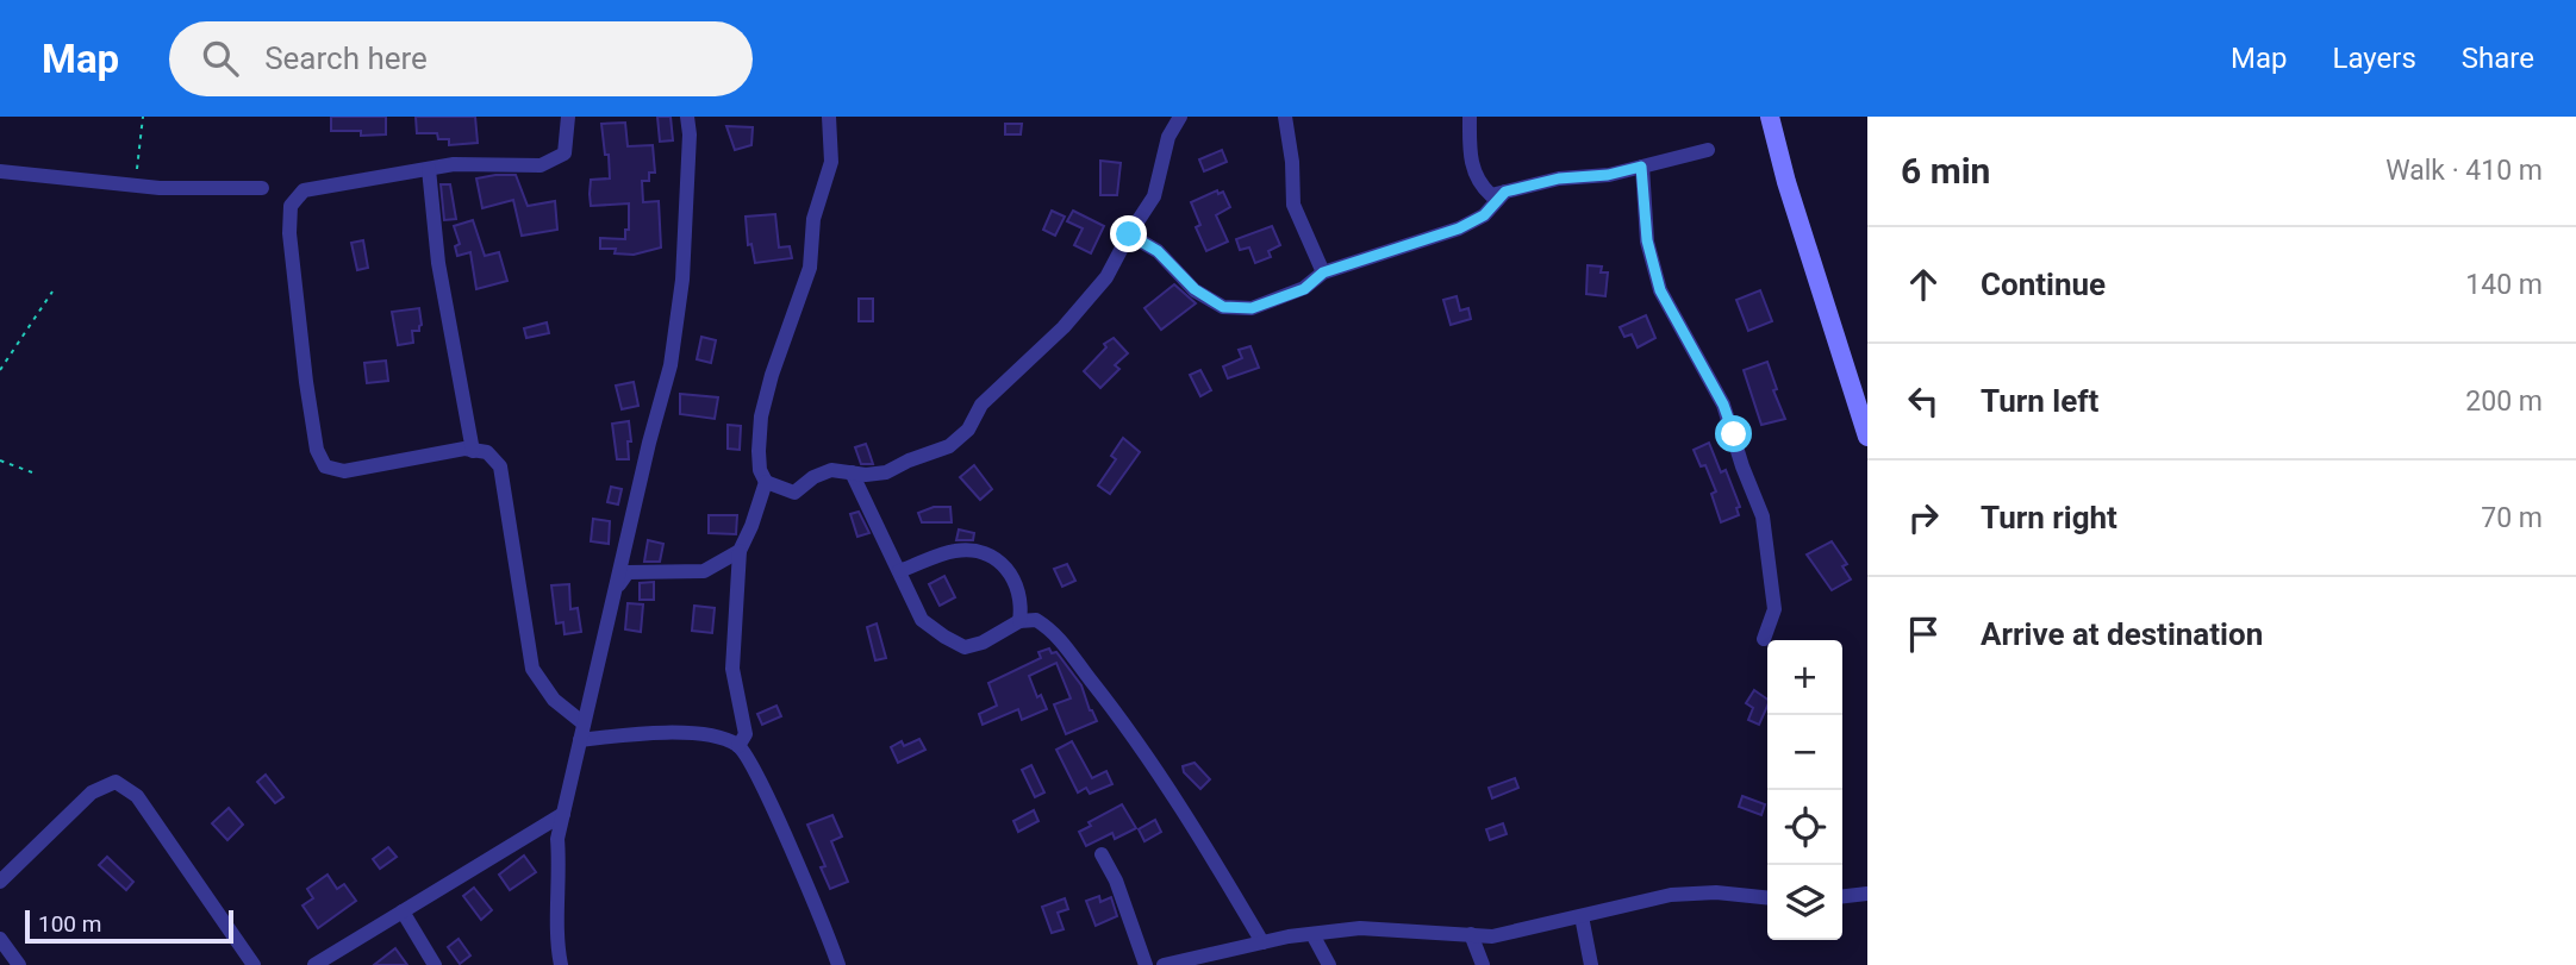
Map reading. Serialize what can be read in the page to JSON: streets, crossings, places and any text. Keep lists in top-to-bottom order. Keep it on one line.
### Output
{"scale_bar":"100 m","page":{"header":"Map","search":"Search here","nav":["Map","Layers","Share"],"heading":["6 min","Walk · 410 m"],"list":[["Continue","140 m"],["Turn left","200 m"],["Turn right","70 m"],"Arrive at destination"],"map_buttons":["+","−"],"scale":"100 m"}}
